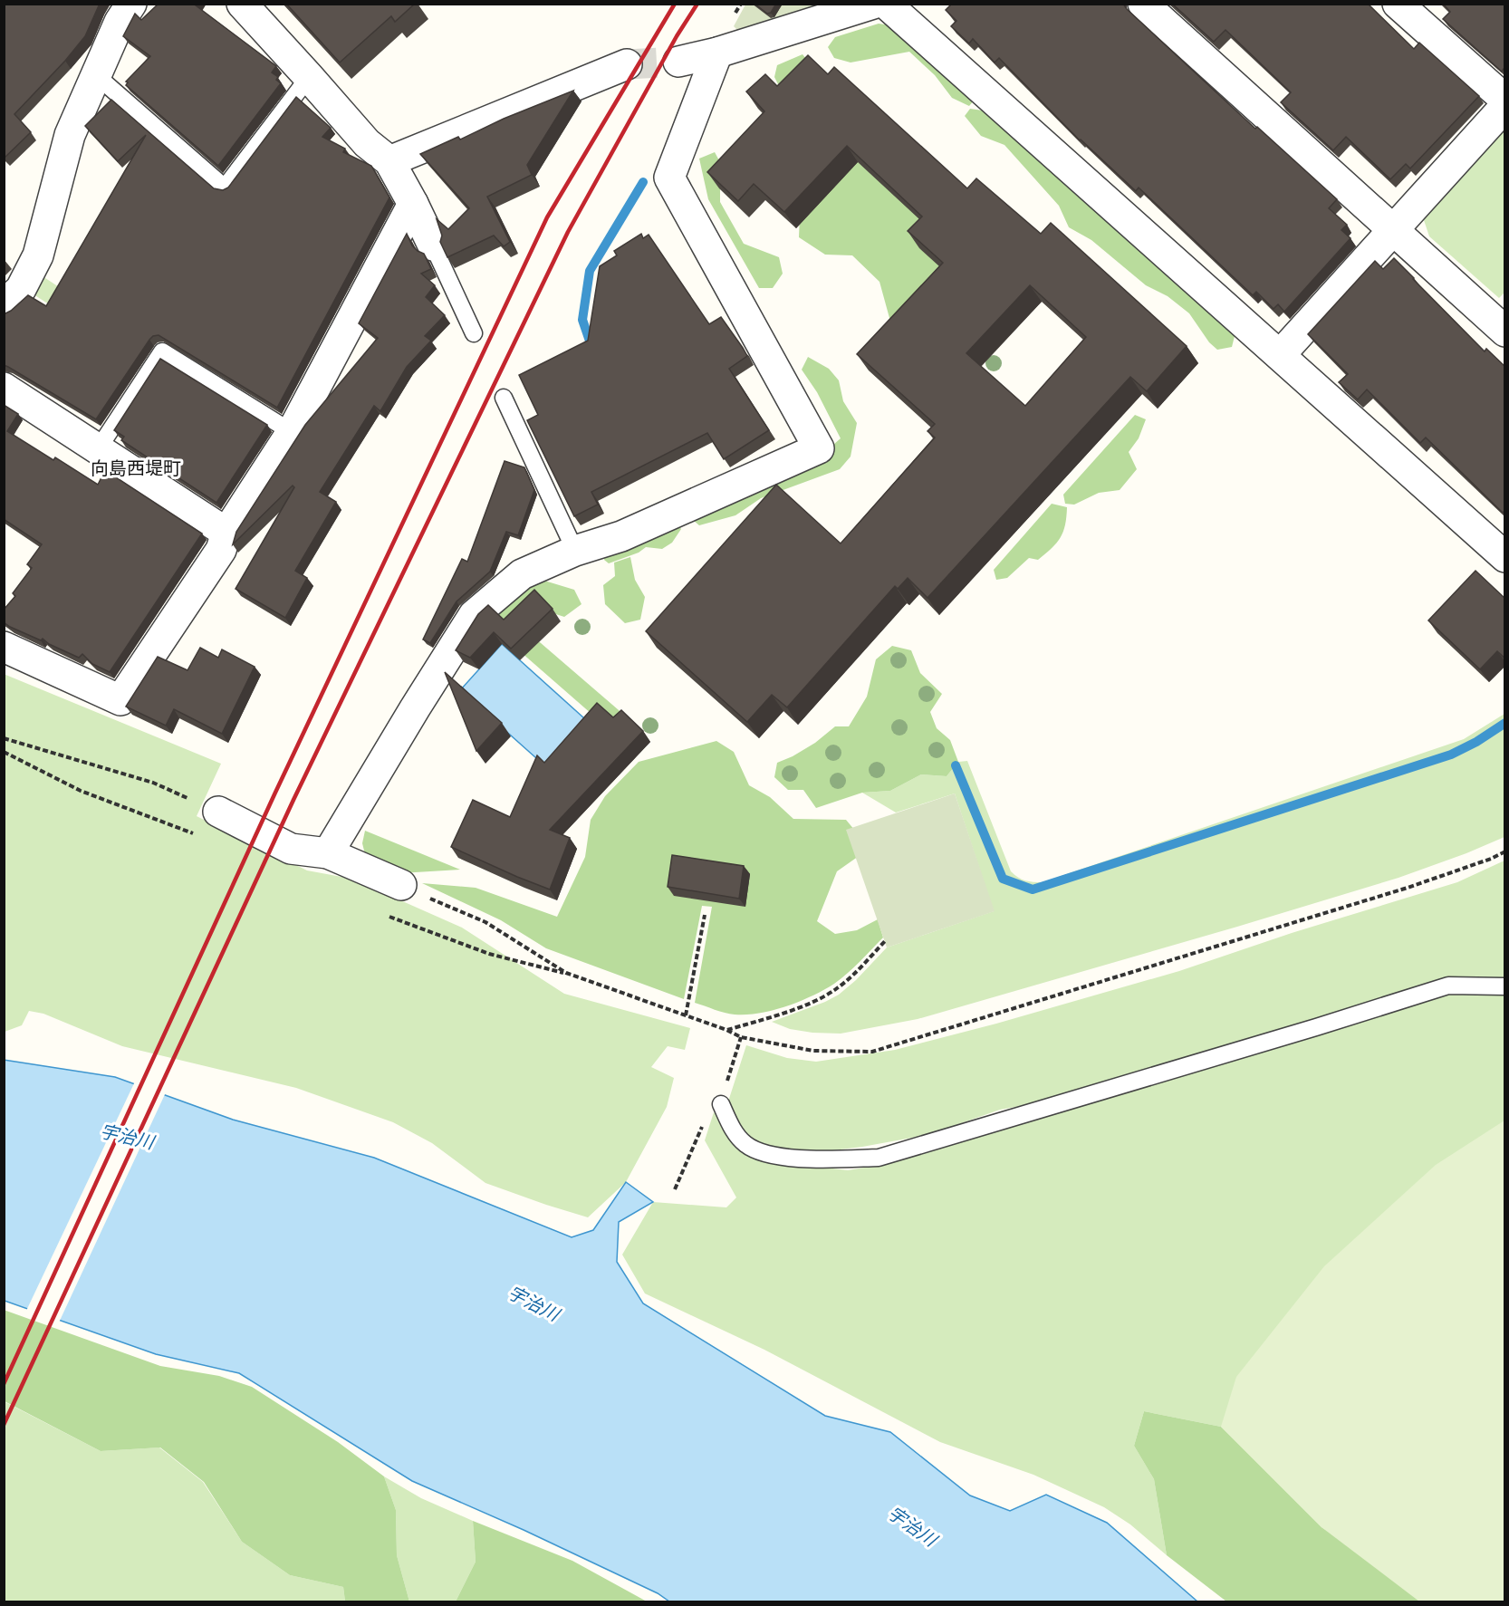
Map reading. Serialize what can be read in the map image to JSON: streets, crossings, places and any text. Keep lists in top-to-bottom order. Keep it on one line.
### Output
{"districts":["向島西堤町"],"water":["宇治川"]}
